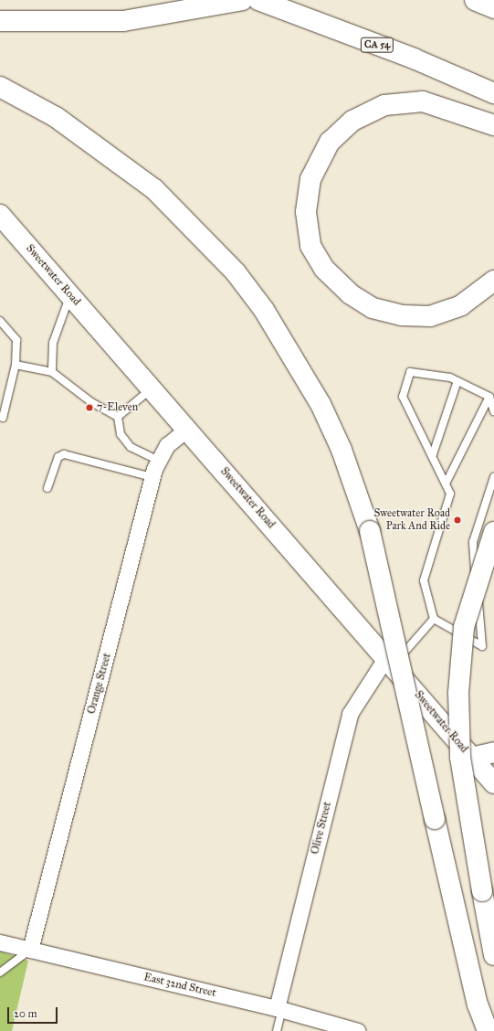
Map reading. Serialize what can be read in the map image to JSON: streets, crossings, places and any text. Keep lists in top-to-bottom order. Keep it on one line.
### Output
{"streets":{"main road":["CA 54","Sweetwater Road"],"street":["Orange Street","Olive Street","East 32nd Street"]},"crossings":[["Sweetwater Road","Orange Street"],["Sweetwater Road","Olive Street"],["Orange Street","East 32nd Street"],["Olive Street","East 32nd Street"]],"places":["7-Eleven","Sweetwater Road Park And Ride"],"scale_bar":"20 m"}
